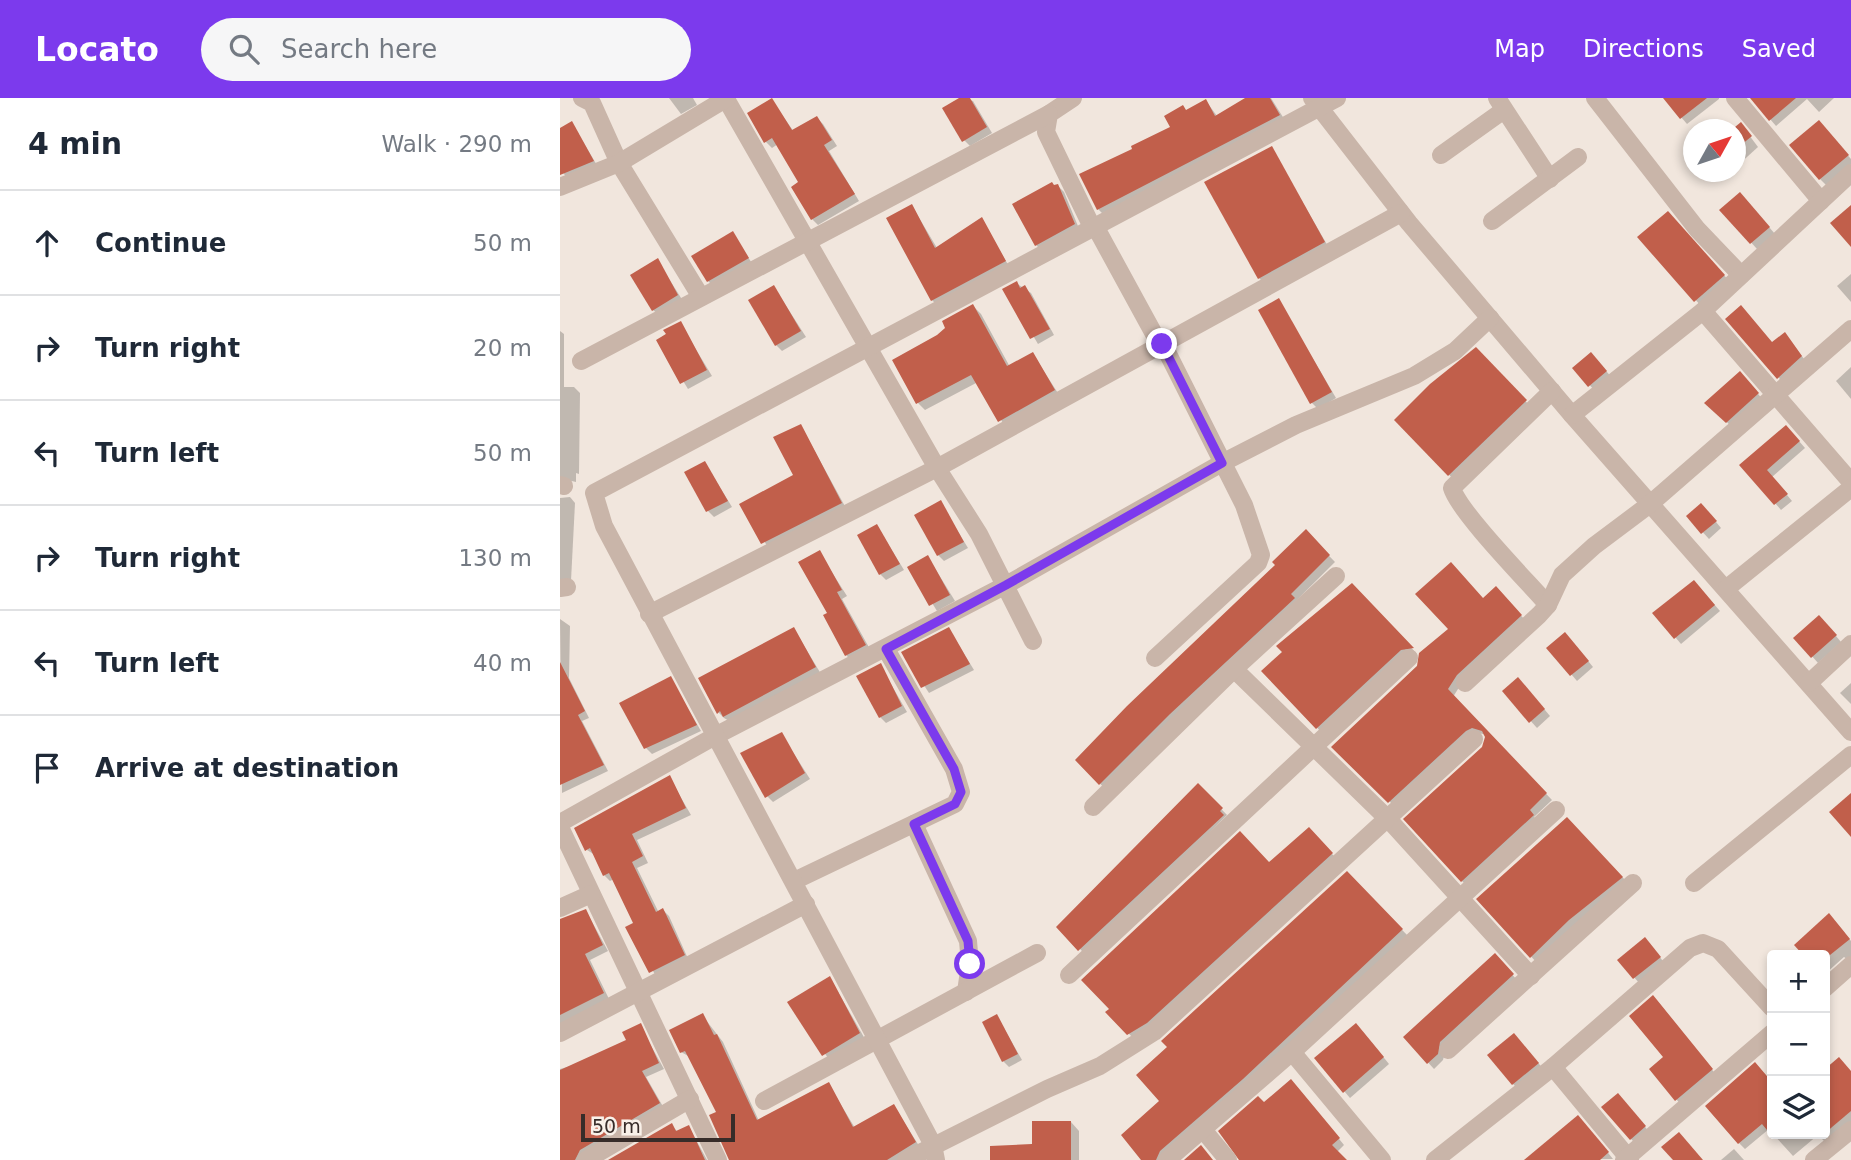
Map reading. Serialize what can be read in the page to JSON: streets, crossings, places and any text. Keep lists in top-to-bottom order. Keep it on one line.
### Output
{"scale_bar":"50 m","north":"top right","page":{"header":"Locato","search":"Search here","nav":["Map","Directions","Saved"],"heading":["4 min","Walk · 290 m"],"list":[["Continue","50 m"],["Turn right","20 m"],["Turn left","50 m"],["Turn right","130 m"],["Turn left","40 m"],"Arrive at destination"],"map_buttons":["+","−"],"scale":"50 m"}}
